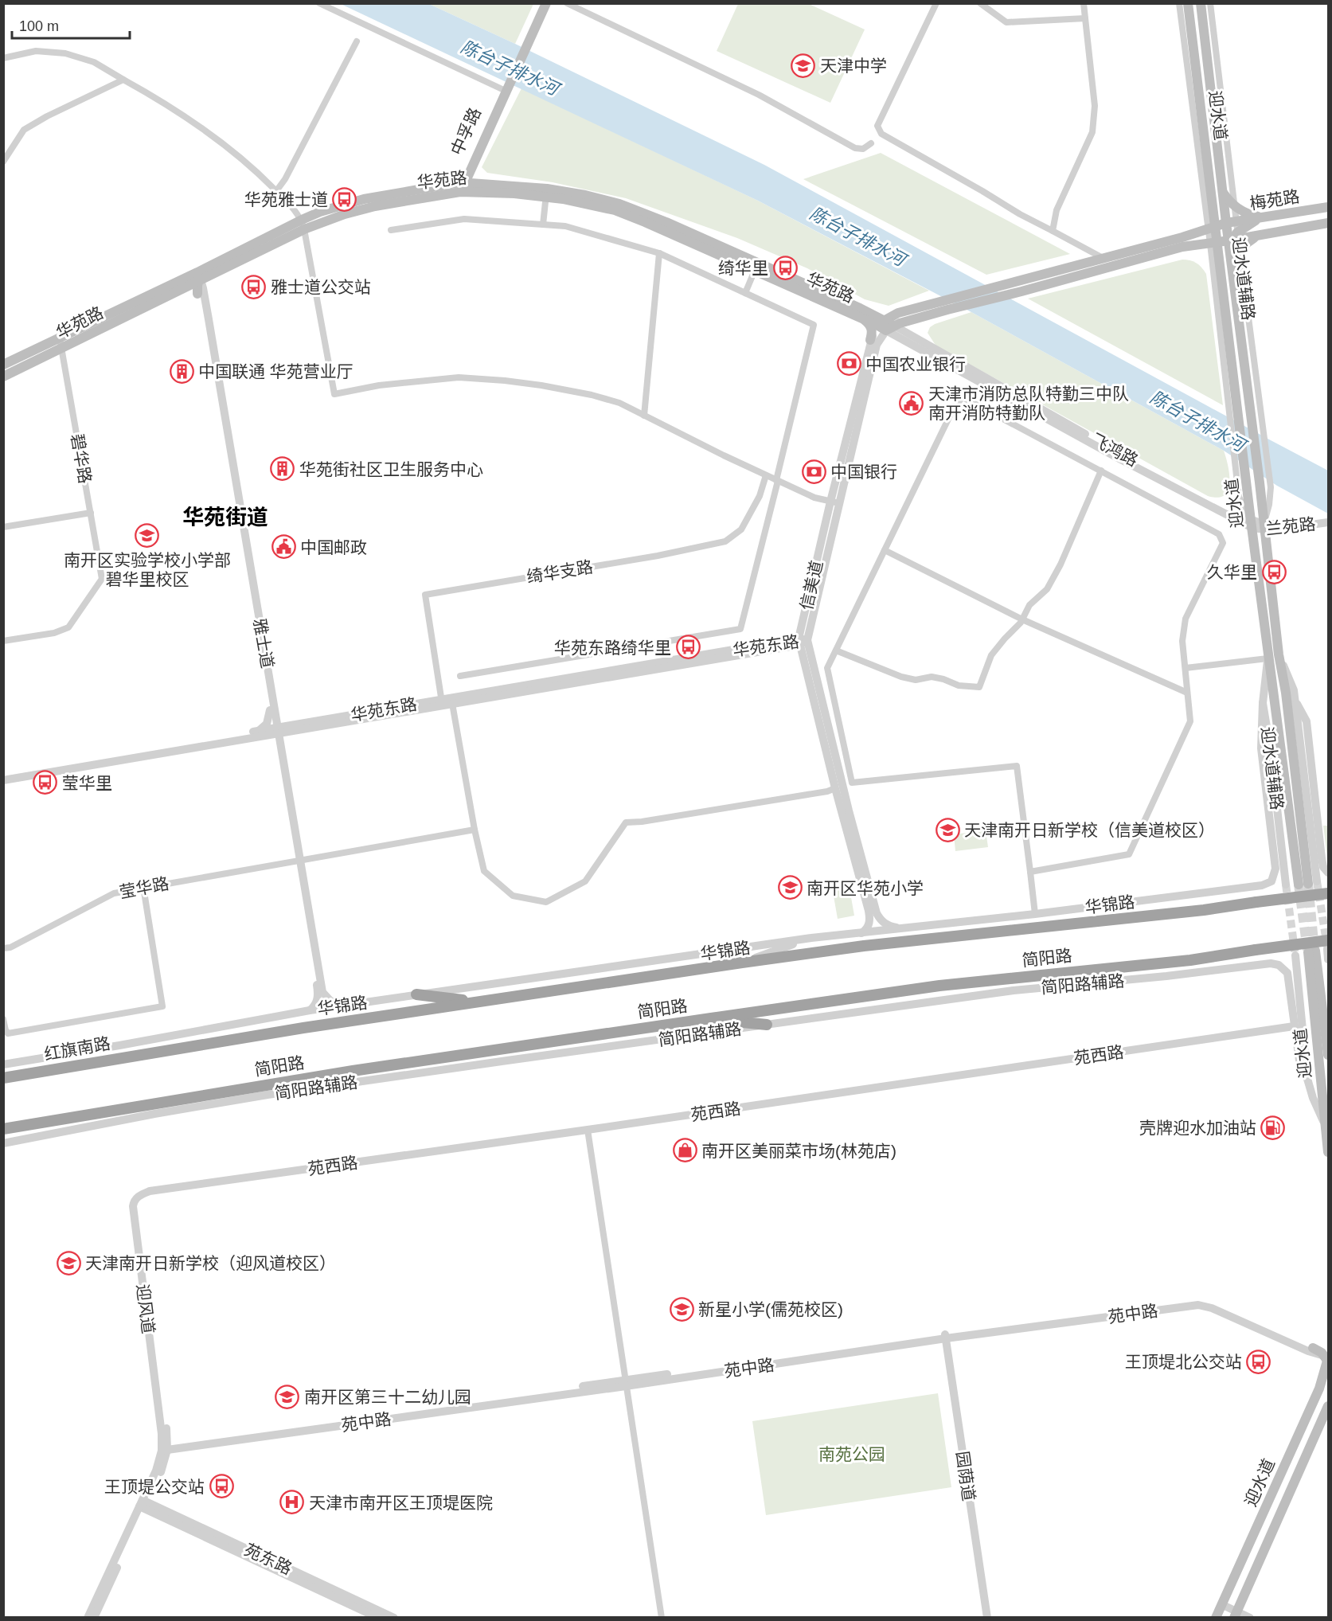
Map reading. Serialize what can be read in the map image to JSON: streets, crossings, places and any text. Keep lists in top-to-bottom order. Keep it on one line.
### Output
{"streets":{"highway":["简阳路","红旗南路"],"main road":["迎水道","中孚路","华苑路","梅苑路"],"street":["迎水道辅路","飞鸿路","碧华路","兰苑路","绮华支路","信美道","雅士道","华苑东路","莹华路","华锦路","简阳路辅路","苑西路","迎风道","苑中路","园荫道","苑东路"]},"crossings":[["迎水道","梅苑路"],["迎水道","迎水道辅路"],["迎水道","飞鸿路"],["迎水道","兰苑路"],["迎水道","苑中路"],["中孚路","华苑路"],["华苑路","飞鸿路"],["华苑路","碧华路"],["华苑路","信美道"],["梅苑路","迎水道辅路"],["迎水道辅路","飞鸿路"],["迎水道辅路","兰苑路"],["迎水道辅路","华锦路"],["飞鸿路","兰苑路"],["飞鸿路","信美道"],["绮华支路","华苑东路"],["信美道","华苑东路"],["信美道","华锦路"],["雅士道","华苑东路"],["雅士道","莹华路"],["雅士道","华锦路"],["简阳路","红旗南路"],["简阳路辅路","苑西路"],["苑西路","迎风道"],["迎风道","苑中路"],["迎风道","苑东路"],["苑中路","园荫道"]],"districts":["华苑街道"],"water":["陈台子排水河"],"parks":["南苑公园"],"places":{"school or university":["天津中学","南开区实验学校小学部 碧华里校区","天津南开日新学校（信美道校区）","南开区华苑小学","天津南开日新学校（迎风道校区）","新星小学(儒苑校区)","南开区第三十二幼儿园"],"bus stop":["华苑雅士道","绮华里","雅士道公交站","久华里","华苑东路绮华里","莹华里","王顶堤北公交站","王顶堤公交站"],"bank":["中国农业银行","中国银行"],"building":["中国联通 华苑营业厅","华苑街社区卫生服务中心"],"public building":["天津市消防总队特勤三中队 南开消防特勤队","中国邮政"],"fuel station":["壳牌迎水加油站"],"shop":["南开区美丽菜市场(林苑店)"],"hospital":["天津市南开区王顶堤医院"]},"scale_bar":"100 m"}
